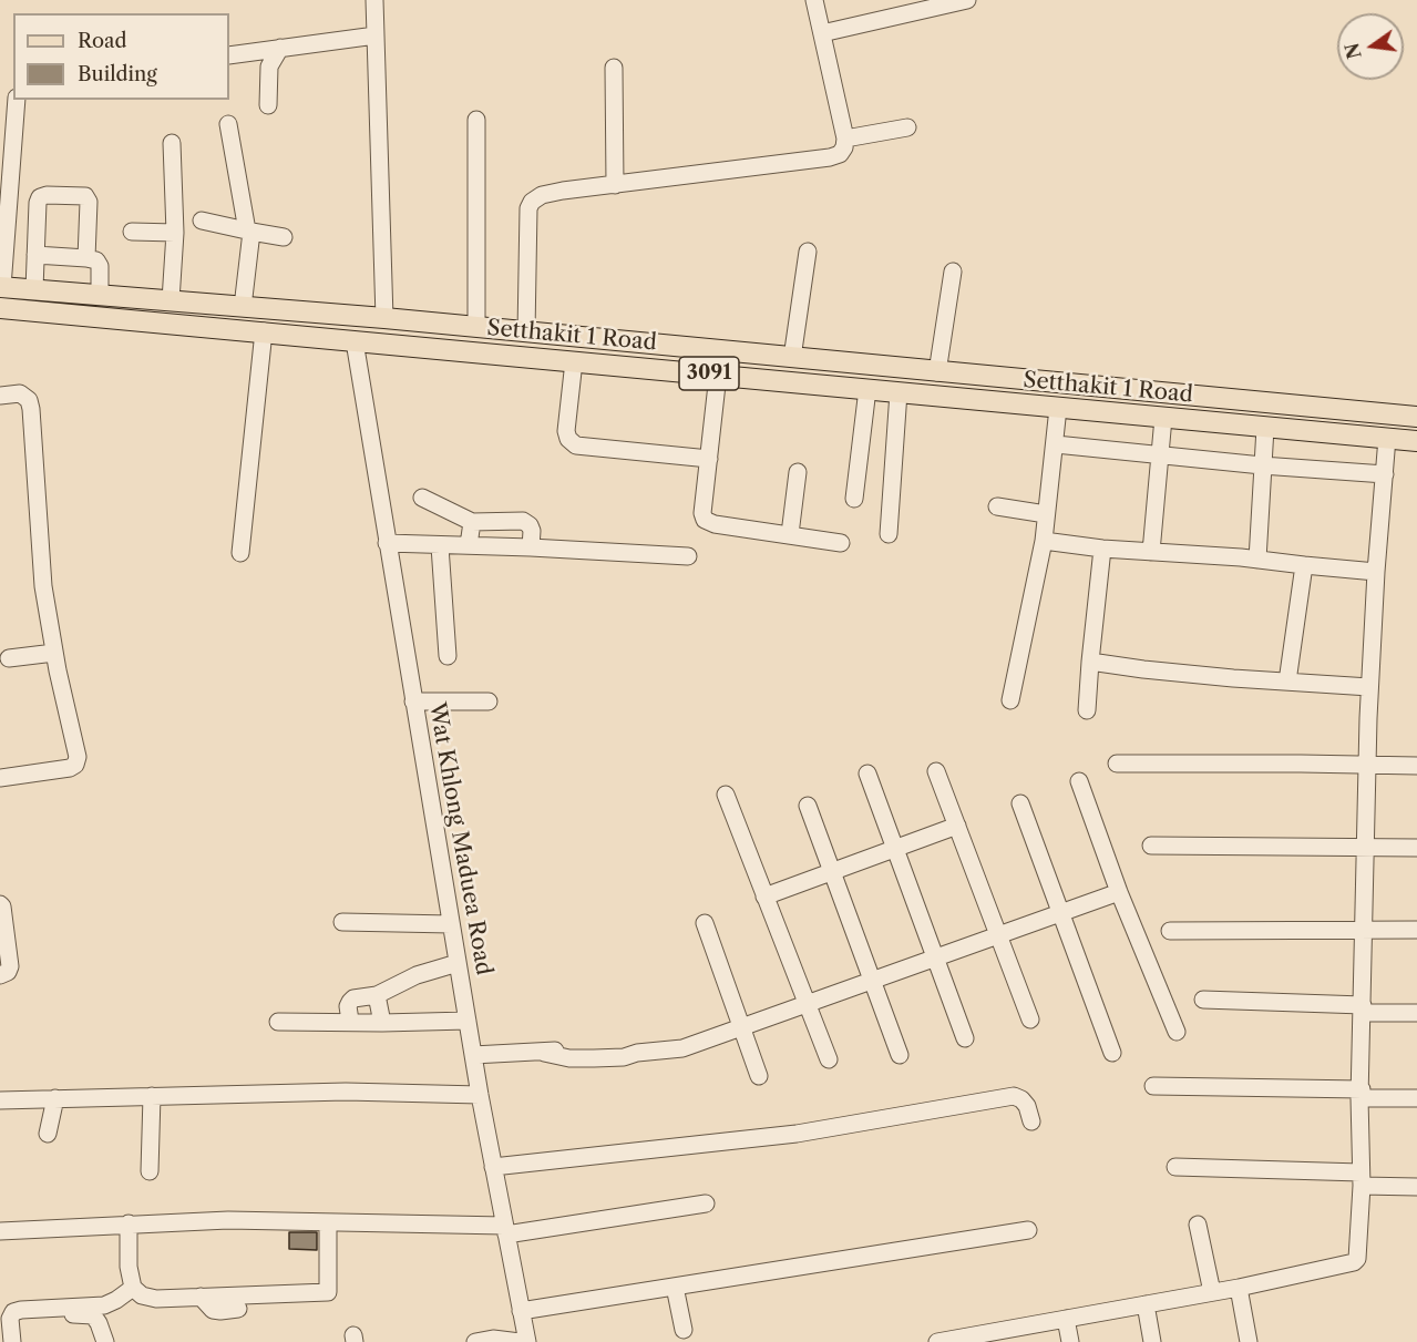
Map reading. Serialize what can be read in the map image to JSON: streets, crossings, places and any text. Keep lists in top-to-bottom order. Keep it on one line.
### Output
{"streets":{"main road":["Setthakit 1 Road","3091"],"street":["Wat Khlong Maduea Road"]},"crossings":[["Setthakit 1 Road","Wat Khlong Maduea Road"]],"legend":["Road","Building"],"north":"left"}
